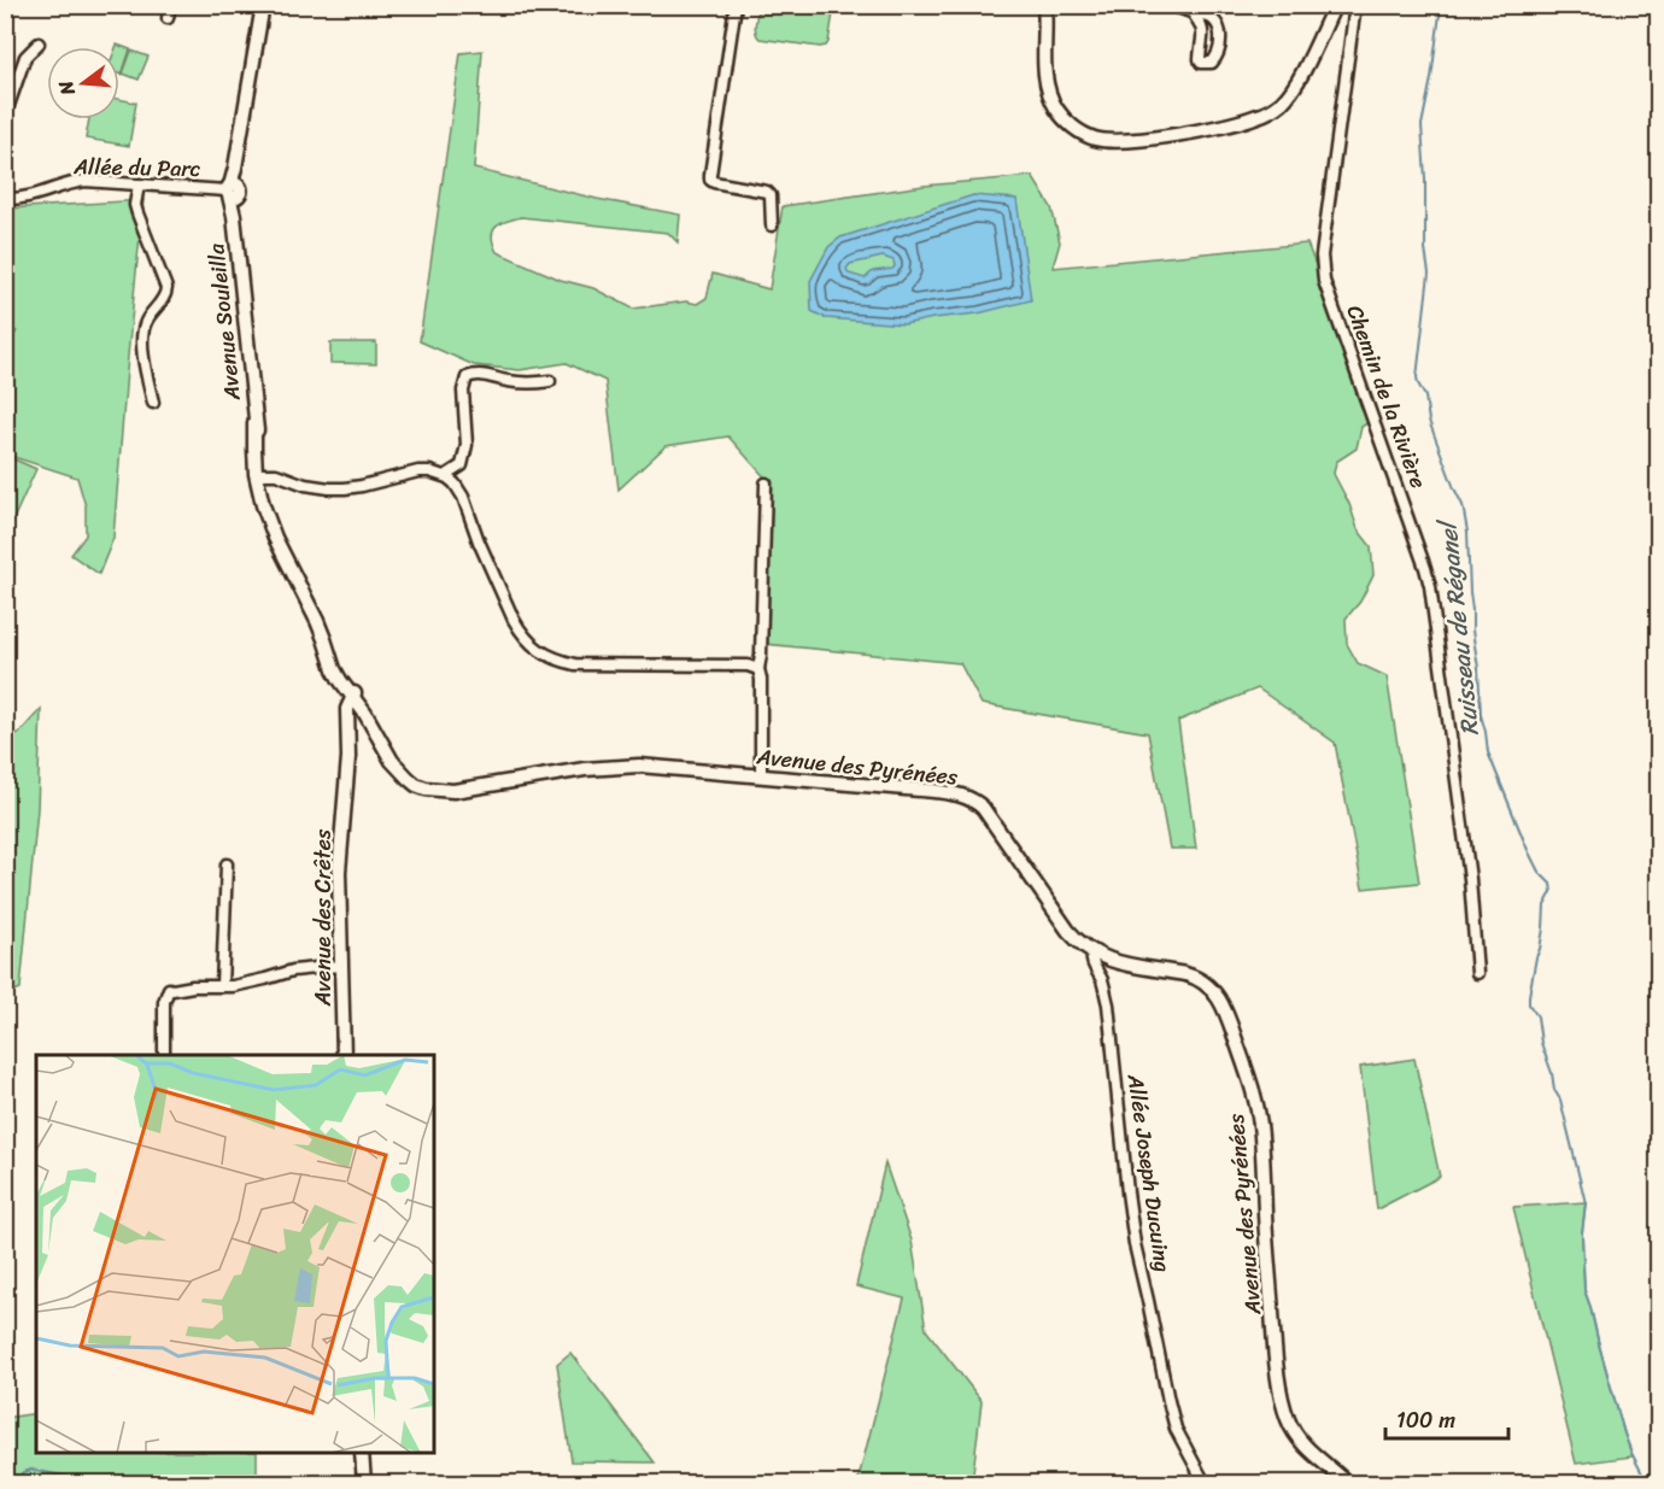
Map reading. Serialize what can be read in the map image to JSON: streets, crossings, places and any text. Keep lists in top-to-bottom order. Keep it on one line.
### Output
{"streets":{"street":["Allée du Parc","Avenue Souleilla","Chemin de la Rivière","Avenue des Pyrénées","Avenue des Crêtes","Allée Joseph Ducuing"]},"crossings":[["Allée du Parc","Avenue Souleilla"],["Avenue Souleilla","Avenue des Pyrénées"],["Avenue des Pyrénées","Avenue des Crêtes"],["Avenue des Pyrénées","Allée Joseph Ducuing"]],"water":["Ruisseau de Réganel"],"scale_bar":"100 m","north":"left"}
